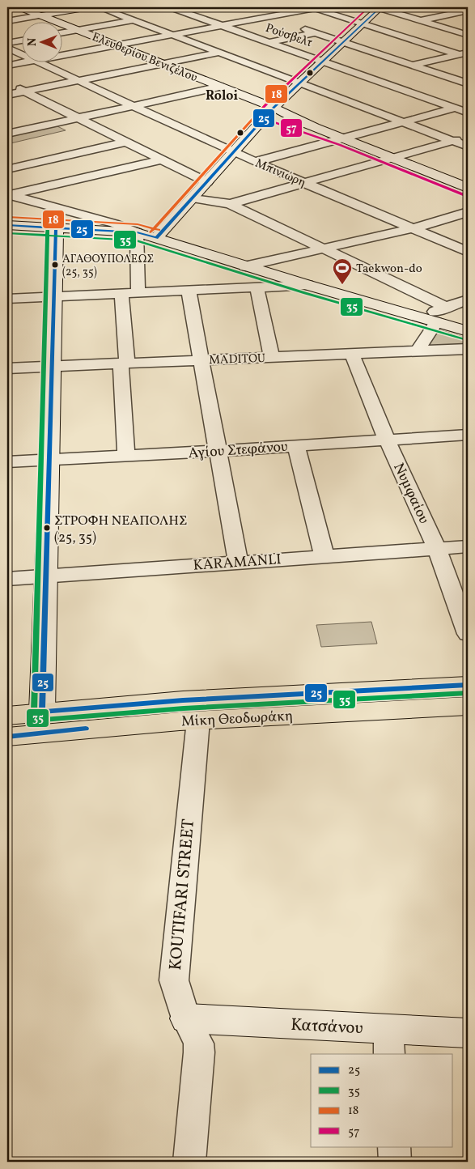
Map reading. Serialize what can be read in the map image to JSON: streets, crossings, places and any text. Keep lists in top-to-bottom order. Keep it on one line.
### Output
{"streets":{"highway":["Μίκη Θεοδωράκη"],"street":["Ρούσβελτ","Ελευθερίου Βενιζέλου","Μπινιώρη","MADITOU","Αγίου Στεφάνου","Νυμφαίου","KARAMANLI","KOUTIFARI STREET","Κατσάνου"]},"crossings":[["MADITOU","Νυμφαίου"],["Αγίου Στεφάνου","Νυμφαίου"],["Νυμφαίου","KARAMANLI"],["Μίκη Θεοδωράκη","KOUTIFARI STREET"],["KOUTIFARI STREET","Κατσάνου"]],"districts":["Roloi"],"places":{"other":["ΑΓΑΘΟΥΠΟΛΕΩΣ (25, 35)","ΣΤΡΟΦΗ ΝΕΑΠΟΛΗΣ (25, 35)"],"sports":["Taekwon-do"]},"lines":["transit line 25","transit line 18","transit line 57","transit line 35"],"legend":["25","35","18","57"],"north":"left"}
